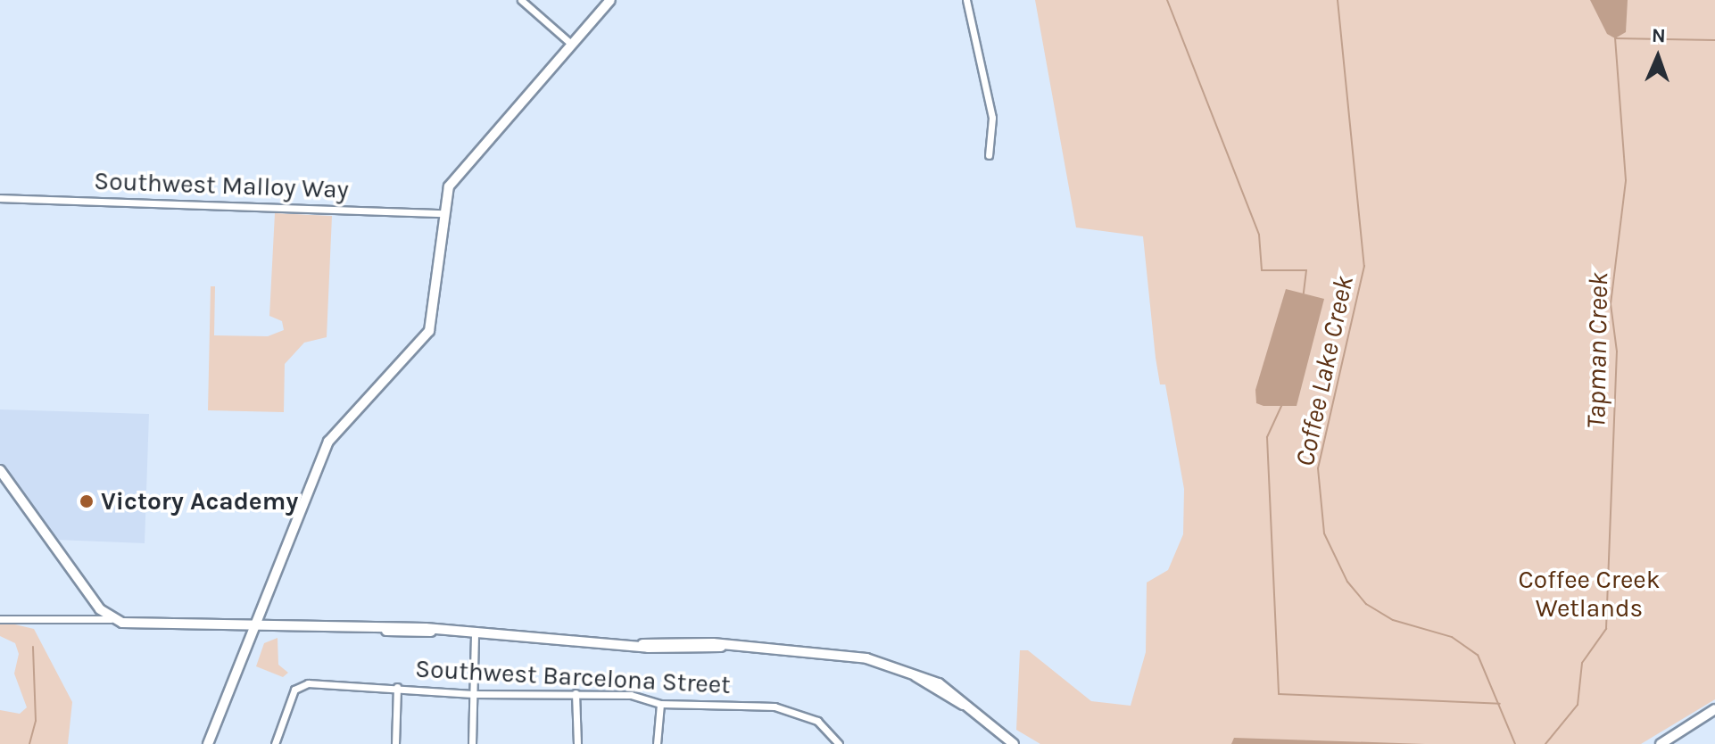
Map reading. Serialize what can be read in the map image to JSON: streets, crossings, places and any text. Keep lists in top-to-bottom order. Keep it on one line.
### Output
{"streets":{"street":["Southwest Malloy Way","Southwest Barcelona Street"]},"water":["Tapman Creek","Coffee Lake Creek"],"parks":["Coffee Creek Wetlands"],"places":["Victory Academy"],"north":"top"}
